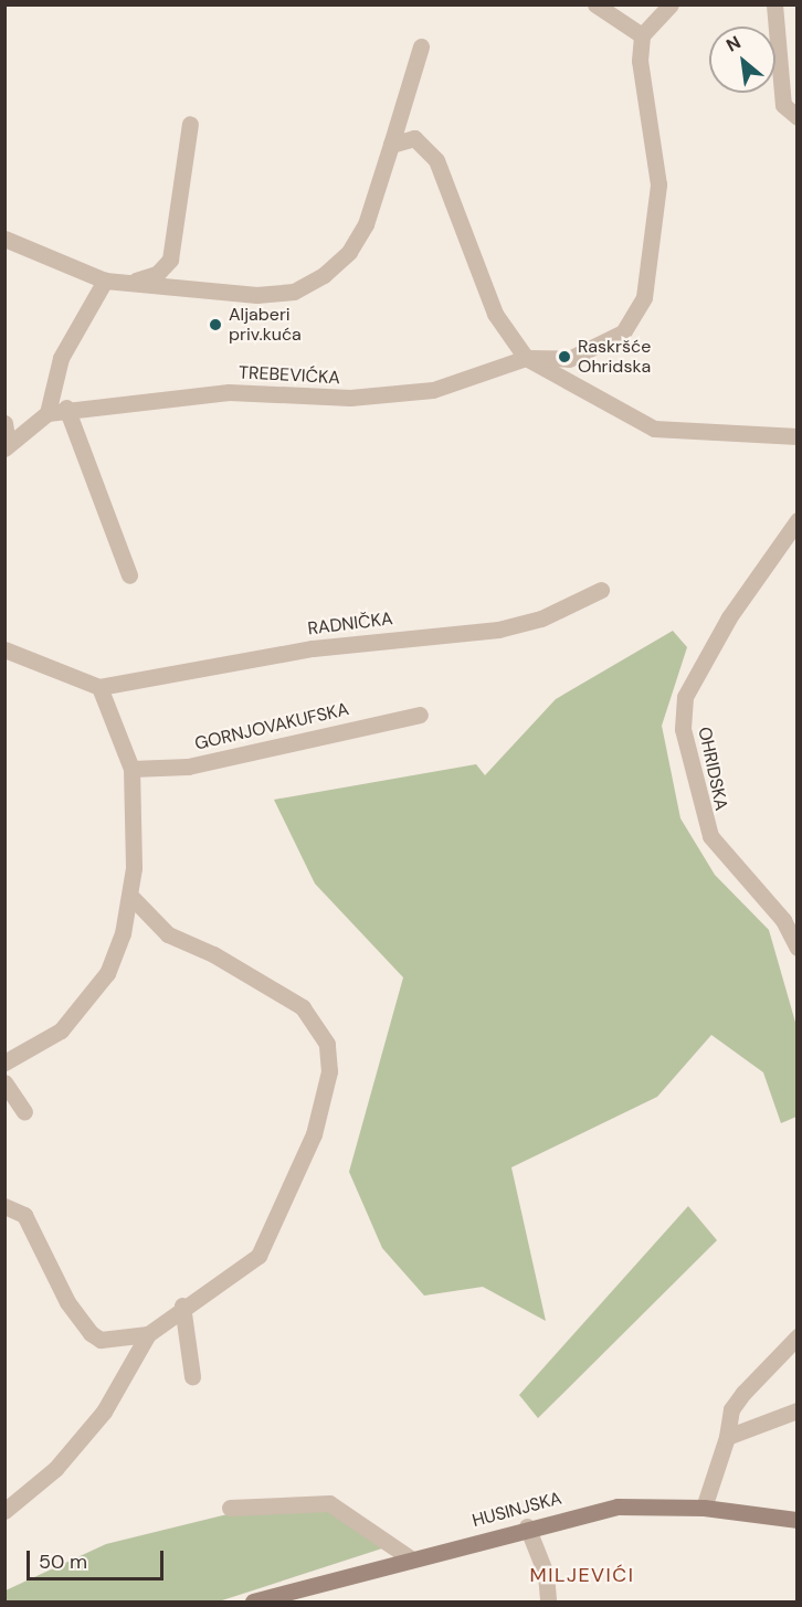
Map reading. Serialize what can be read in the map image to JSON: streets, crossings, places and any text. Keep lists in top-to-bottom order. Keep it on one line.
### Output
{"streets":{"main road":["HUSINJSKA"],"street":["TREBEVIĆKA","RADNIČKA","GORNJOVAKUFSKA","OHRIDSKA"]},"districts":["MILJEVIĆI"],"places":["Aljaberi priv.kuća","Raskršće Ohridska"],"scale_bar":"50 m","north":"top left"}
